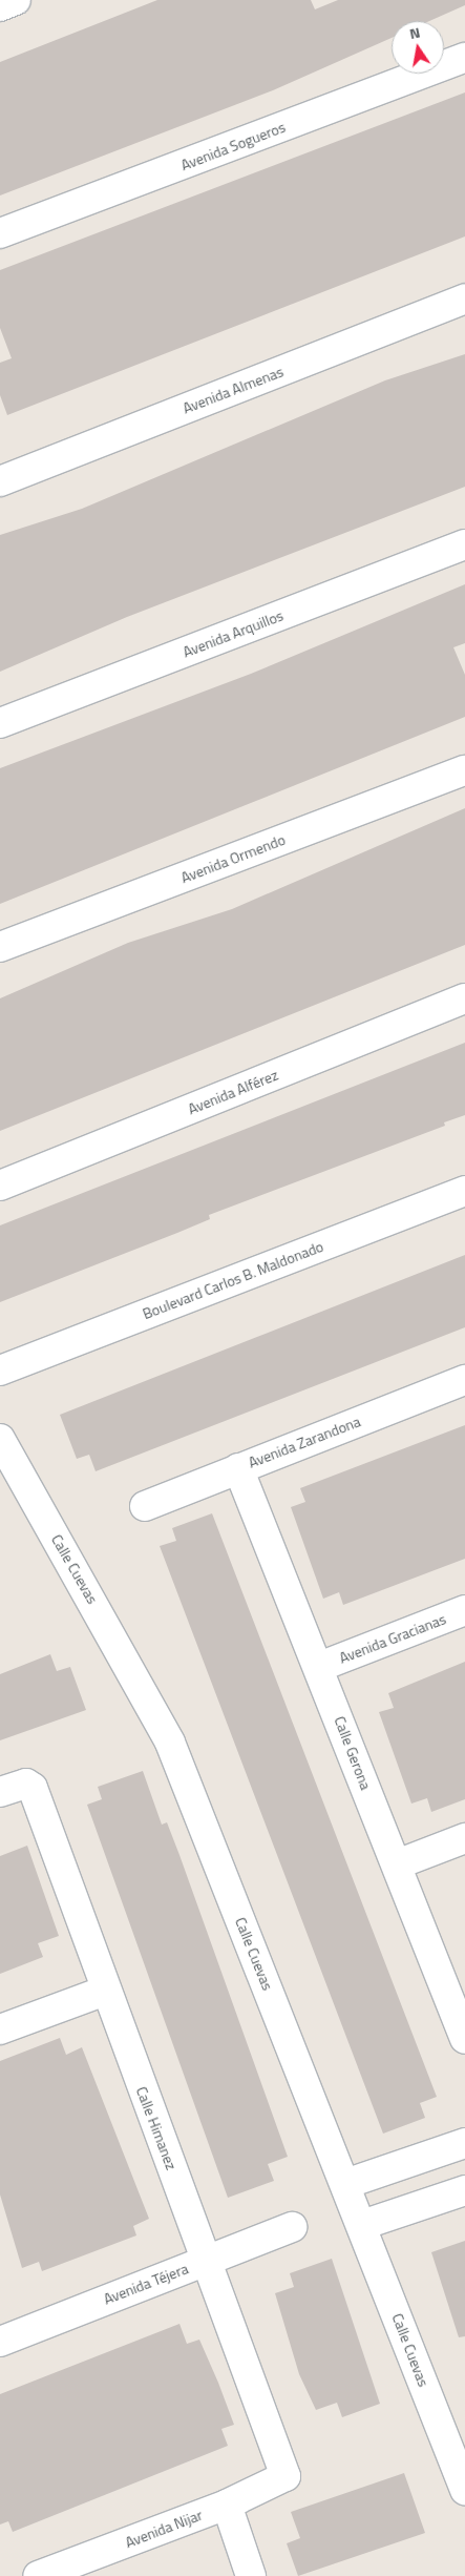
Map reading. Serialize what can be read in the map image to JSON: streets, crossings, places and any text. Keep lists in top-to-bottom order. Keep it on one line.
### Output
{"streets":{"street":["Avenida Sogueros","Avenida Almenas","Avenida Arquillos","Avenida Ormendo","Avenida Alférez","Boulevard Carlos B. Maldonado","Avenida Zarandona","Calle Cuevas","Avenida Gracianas","Calle Gerona","Calle Himanez","Avenida Téjera","Avenida Nijar"]},"crossings":[["Avenida Zarandona","Calle Gerona"],["Avenida Gracianas","Calle Gerona"],["Calle Himanez","Avenida Téjera"],["Calle Himanez","Avenida Nijar"]],"north":"top"}
